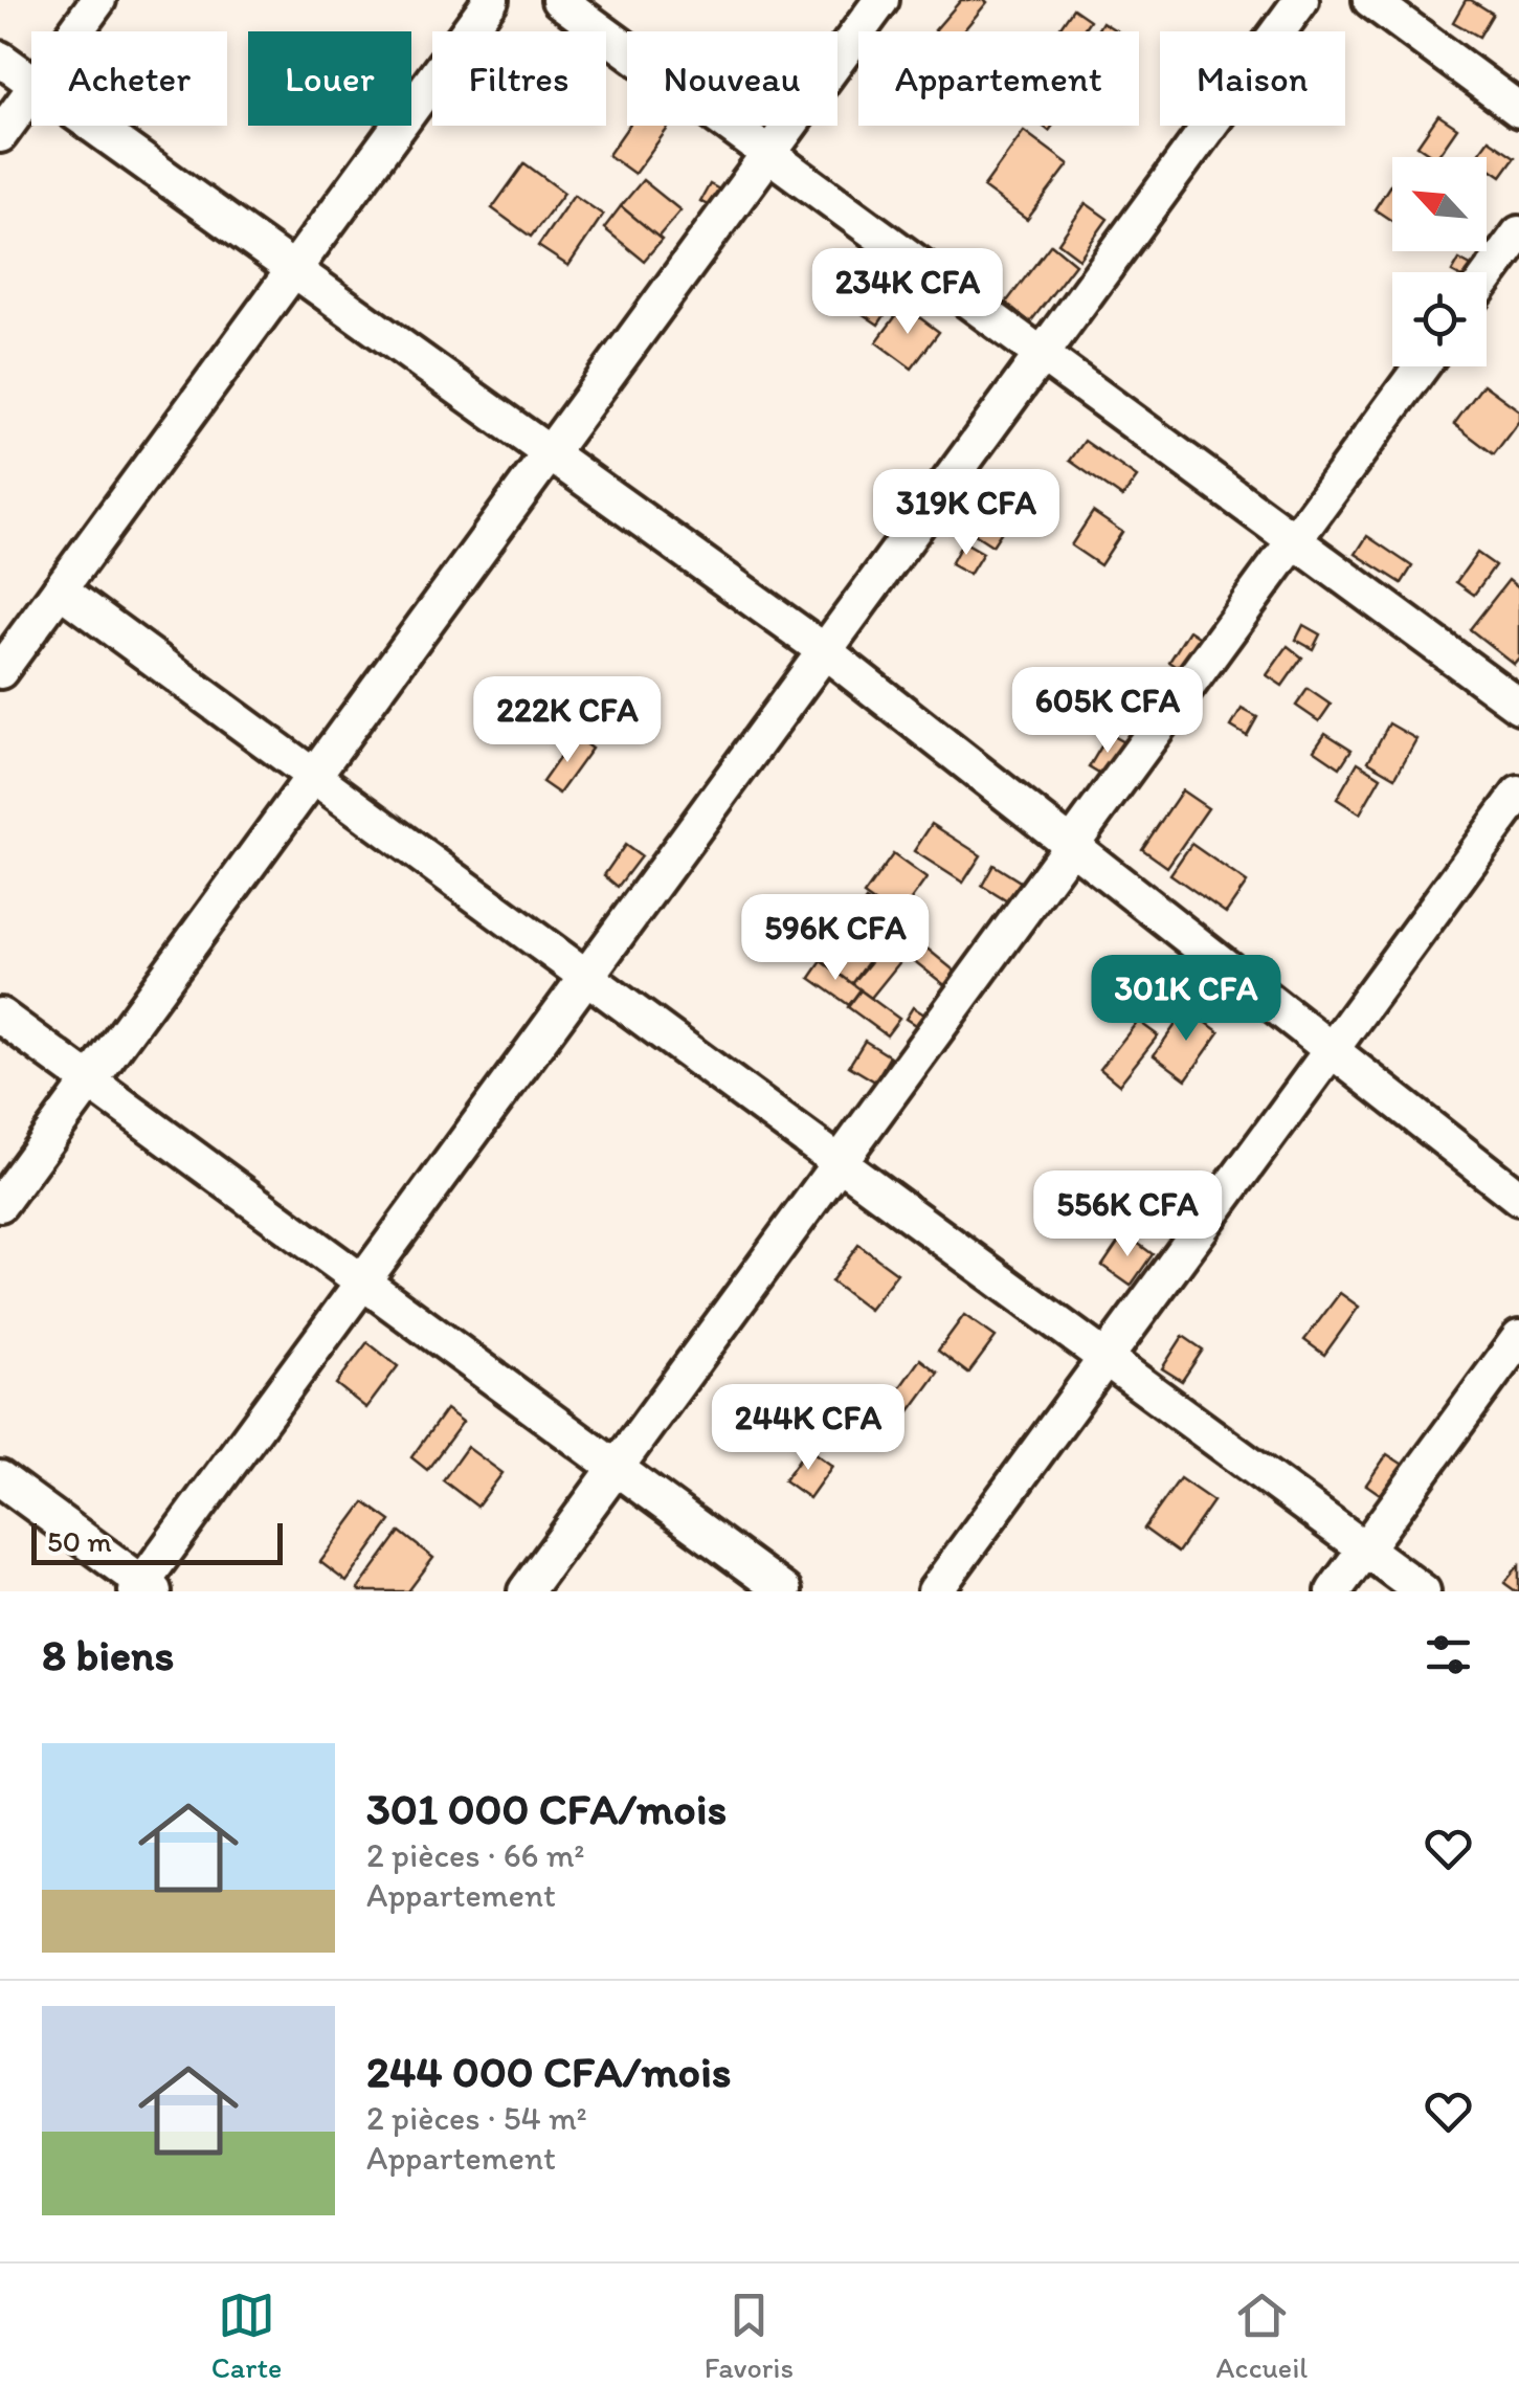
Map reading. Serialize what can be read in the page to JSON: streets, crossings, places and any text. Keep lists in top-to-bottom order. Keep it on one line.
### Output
{"scale_bar":"50 m","north":"top left","page":{"chip":["Acheter","Louer","Filtres","Nouveau","Appartement","Maison"],"price":["234K CFA","319K CFA","605K CFA","222K CFA","596K CFA","301K CFA","556K CFA","244K CFA"],"scale":"50 m","heading":"8 biens","list":[{"name":"301 000 CFA/mois","note":"2 pièces · 66 m² · Appartement"},{"name":"244 000 CFA/mois","note":"2 pièces · 54 m² · Appartement"}],"tabs":["Carte","Favoris","Accueil"]}}
